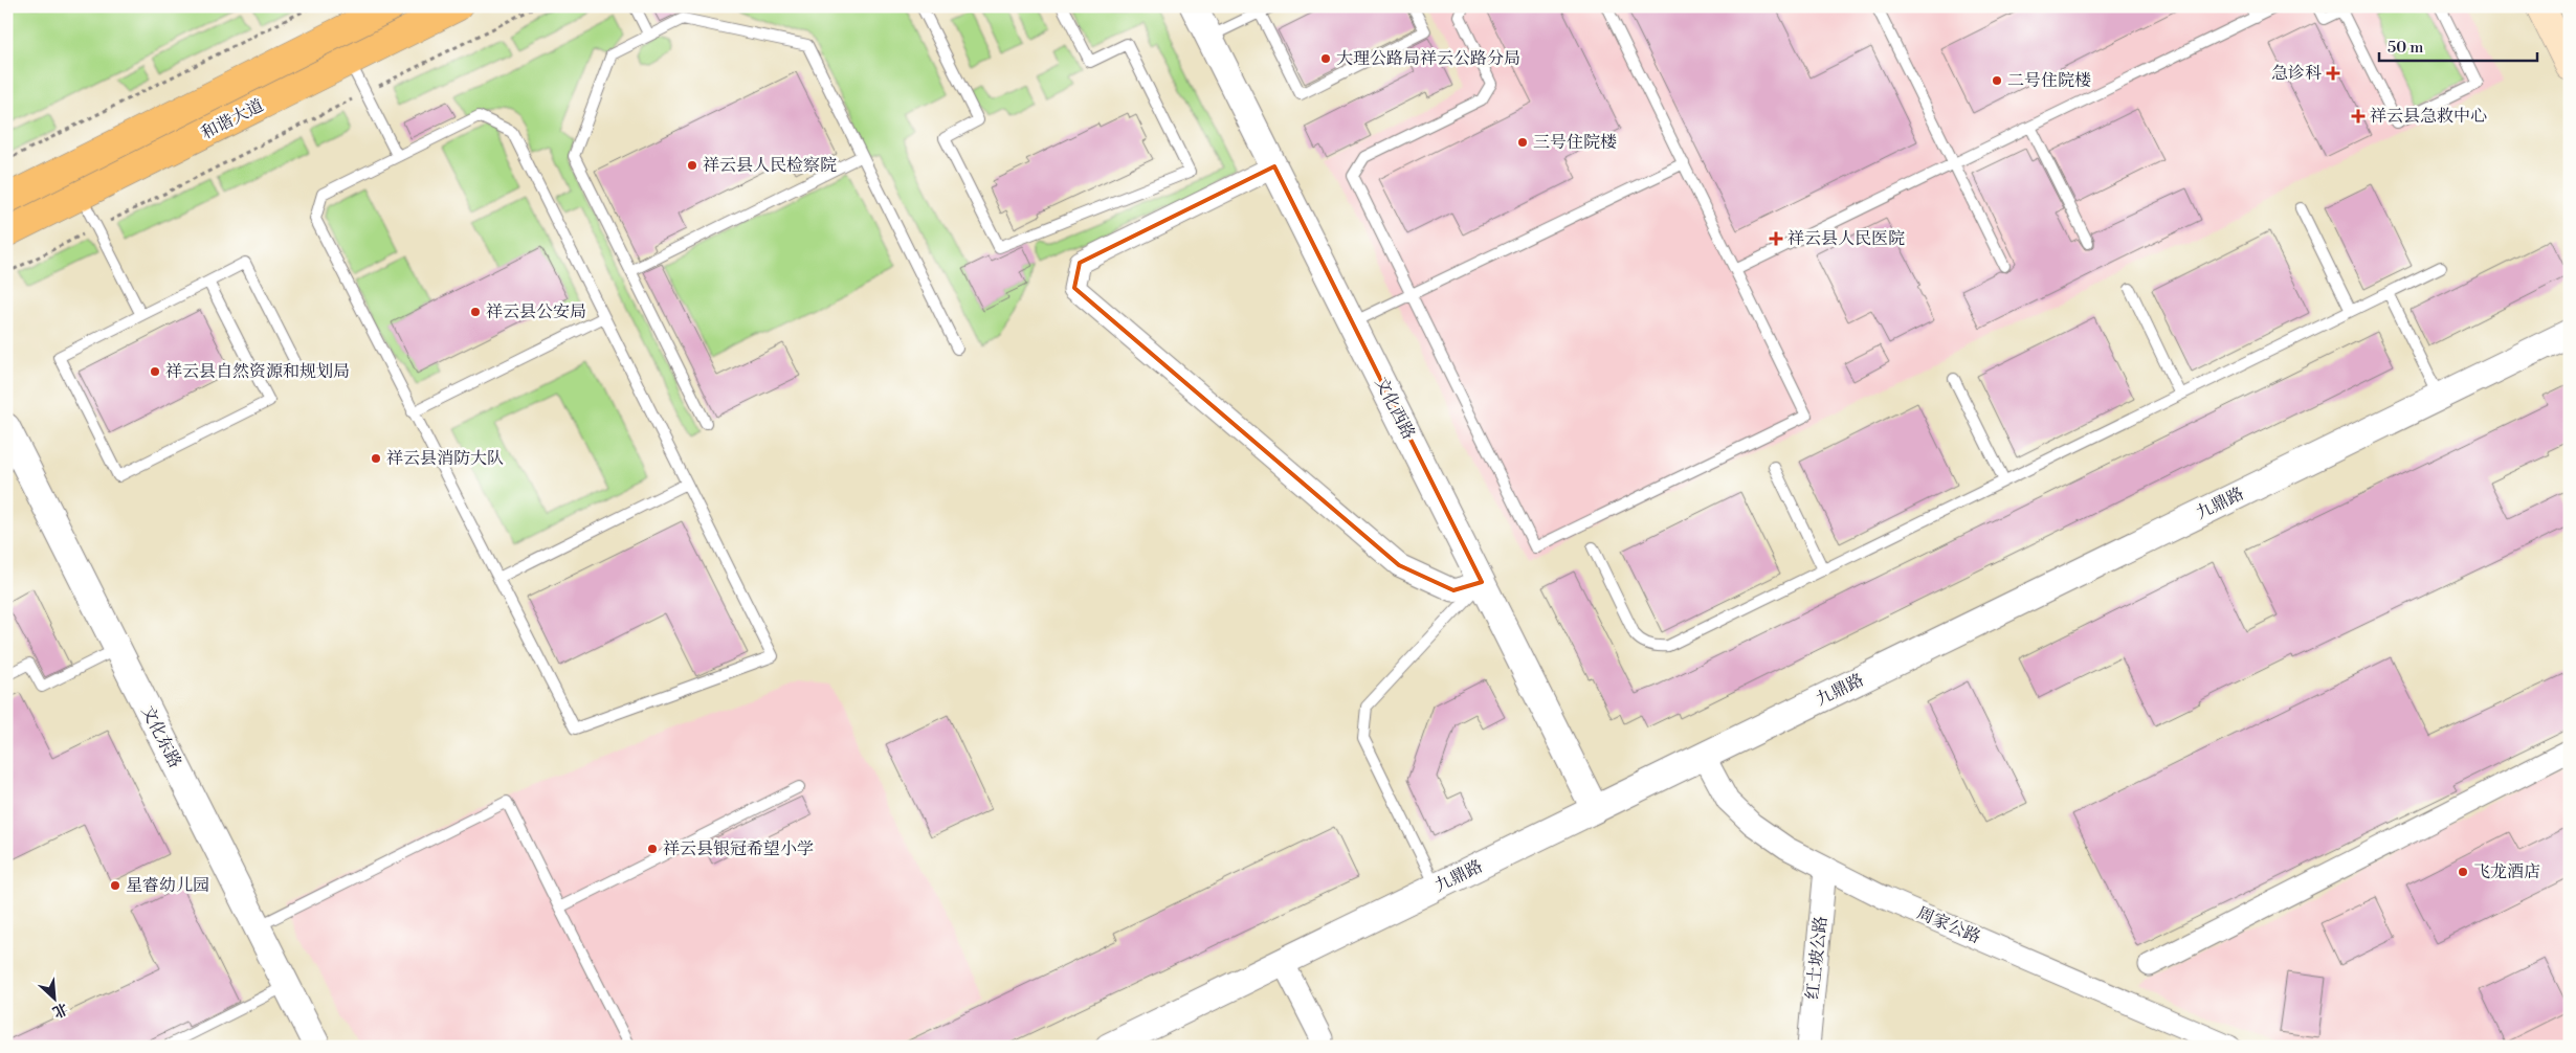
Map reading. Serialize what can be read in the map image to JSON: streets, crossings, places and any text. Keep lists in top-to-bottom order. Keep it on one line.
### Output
{"streets":{"main road":["和谐大道"],"street":["文化西路","九鼎路","文化东路","周家公路","红土坡公路"]},"crossings":[["文化西路","九鼎路"],["九鼎路","周家公路"],["周家公路","红土坡公路"]],"places":{"other":["大理公路局祥云公路分局","二号住院楼","三号住院楼","祥云县人民检察院","祥云县公安局","祥云县自然资源和规划局","祥云县消防大队","祥云县银冠希望小学","飞龙酒店","星睿幼儿园"],"health":["急诊科","祥云县急救中心","祥云县人民医院"]},"scale_bar":"50 m","north":"bottom right"}
